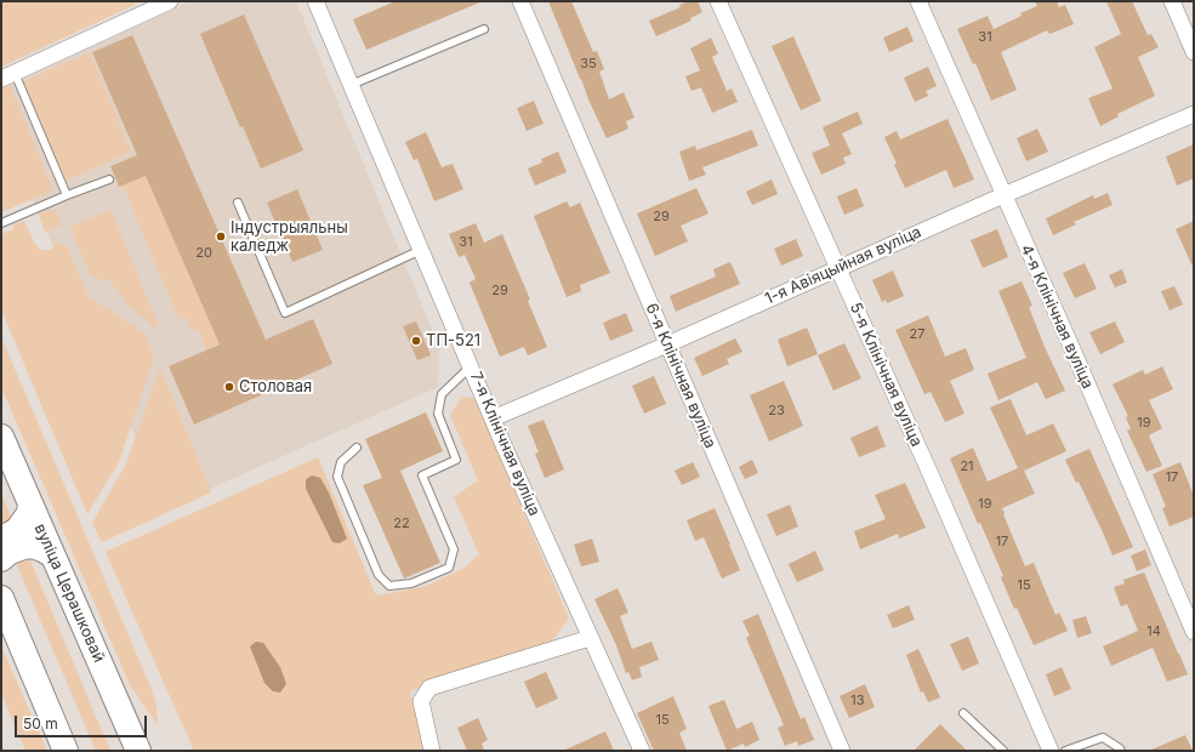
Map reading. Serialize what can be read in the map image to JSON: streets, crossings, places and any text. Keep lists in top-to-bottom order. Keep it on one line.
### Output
{"streets":{"main road":["вуліца Церашковай"],"street":["1-я Авіяцыйная вуліца","4-я Клінічная вуліца","5-я Клінічная вуліца","6-я Клінічная вуліца","7-я Клінічная вуліца"]},"crossings":[["1-я Авіяцыйная вуліца","4-я Клінічная вуліца"],["1-я Авіяцыйная вуліца","5-я Клінічная вуліца"],["1-я Авіяцыйная вуліца","6-я Клінічная вуліца"],["1-я Авіяцыйная вуліца","7-я Клінічная вуліца"]],"places":["Індустрыяльны каледж","ТП-521","Столовая"],"house_numbers":["31","35","29","31","20","29","27","23","19","21","17","19","22","17","15","14","13","15"],"scale_bar":"50 m"}
